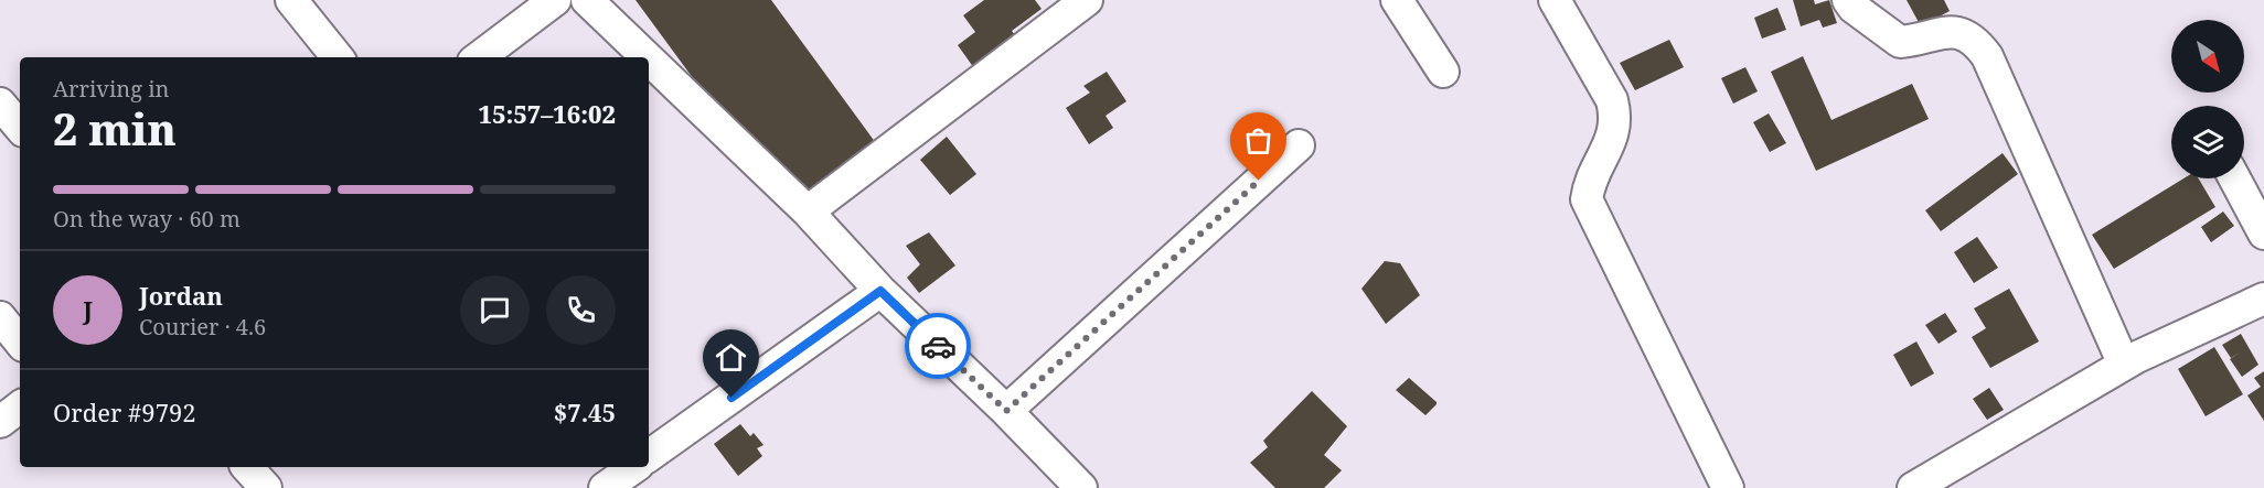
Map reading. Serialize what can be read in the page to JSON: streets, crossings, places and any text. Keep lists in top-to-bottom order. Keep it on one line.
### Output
{"north":"bottom right","page":{"heading":["2 min","Arriving in","15:57–16:02"],"panel":["Jordan","Courier · 4.6","Order #9792","$7.45"],"bar":"On the way · 60 m","round":"J"}}
